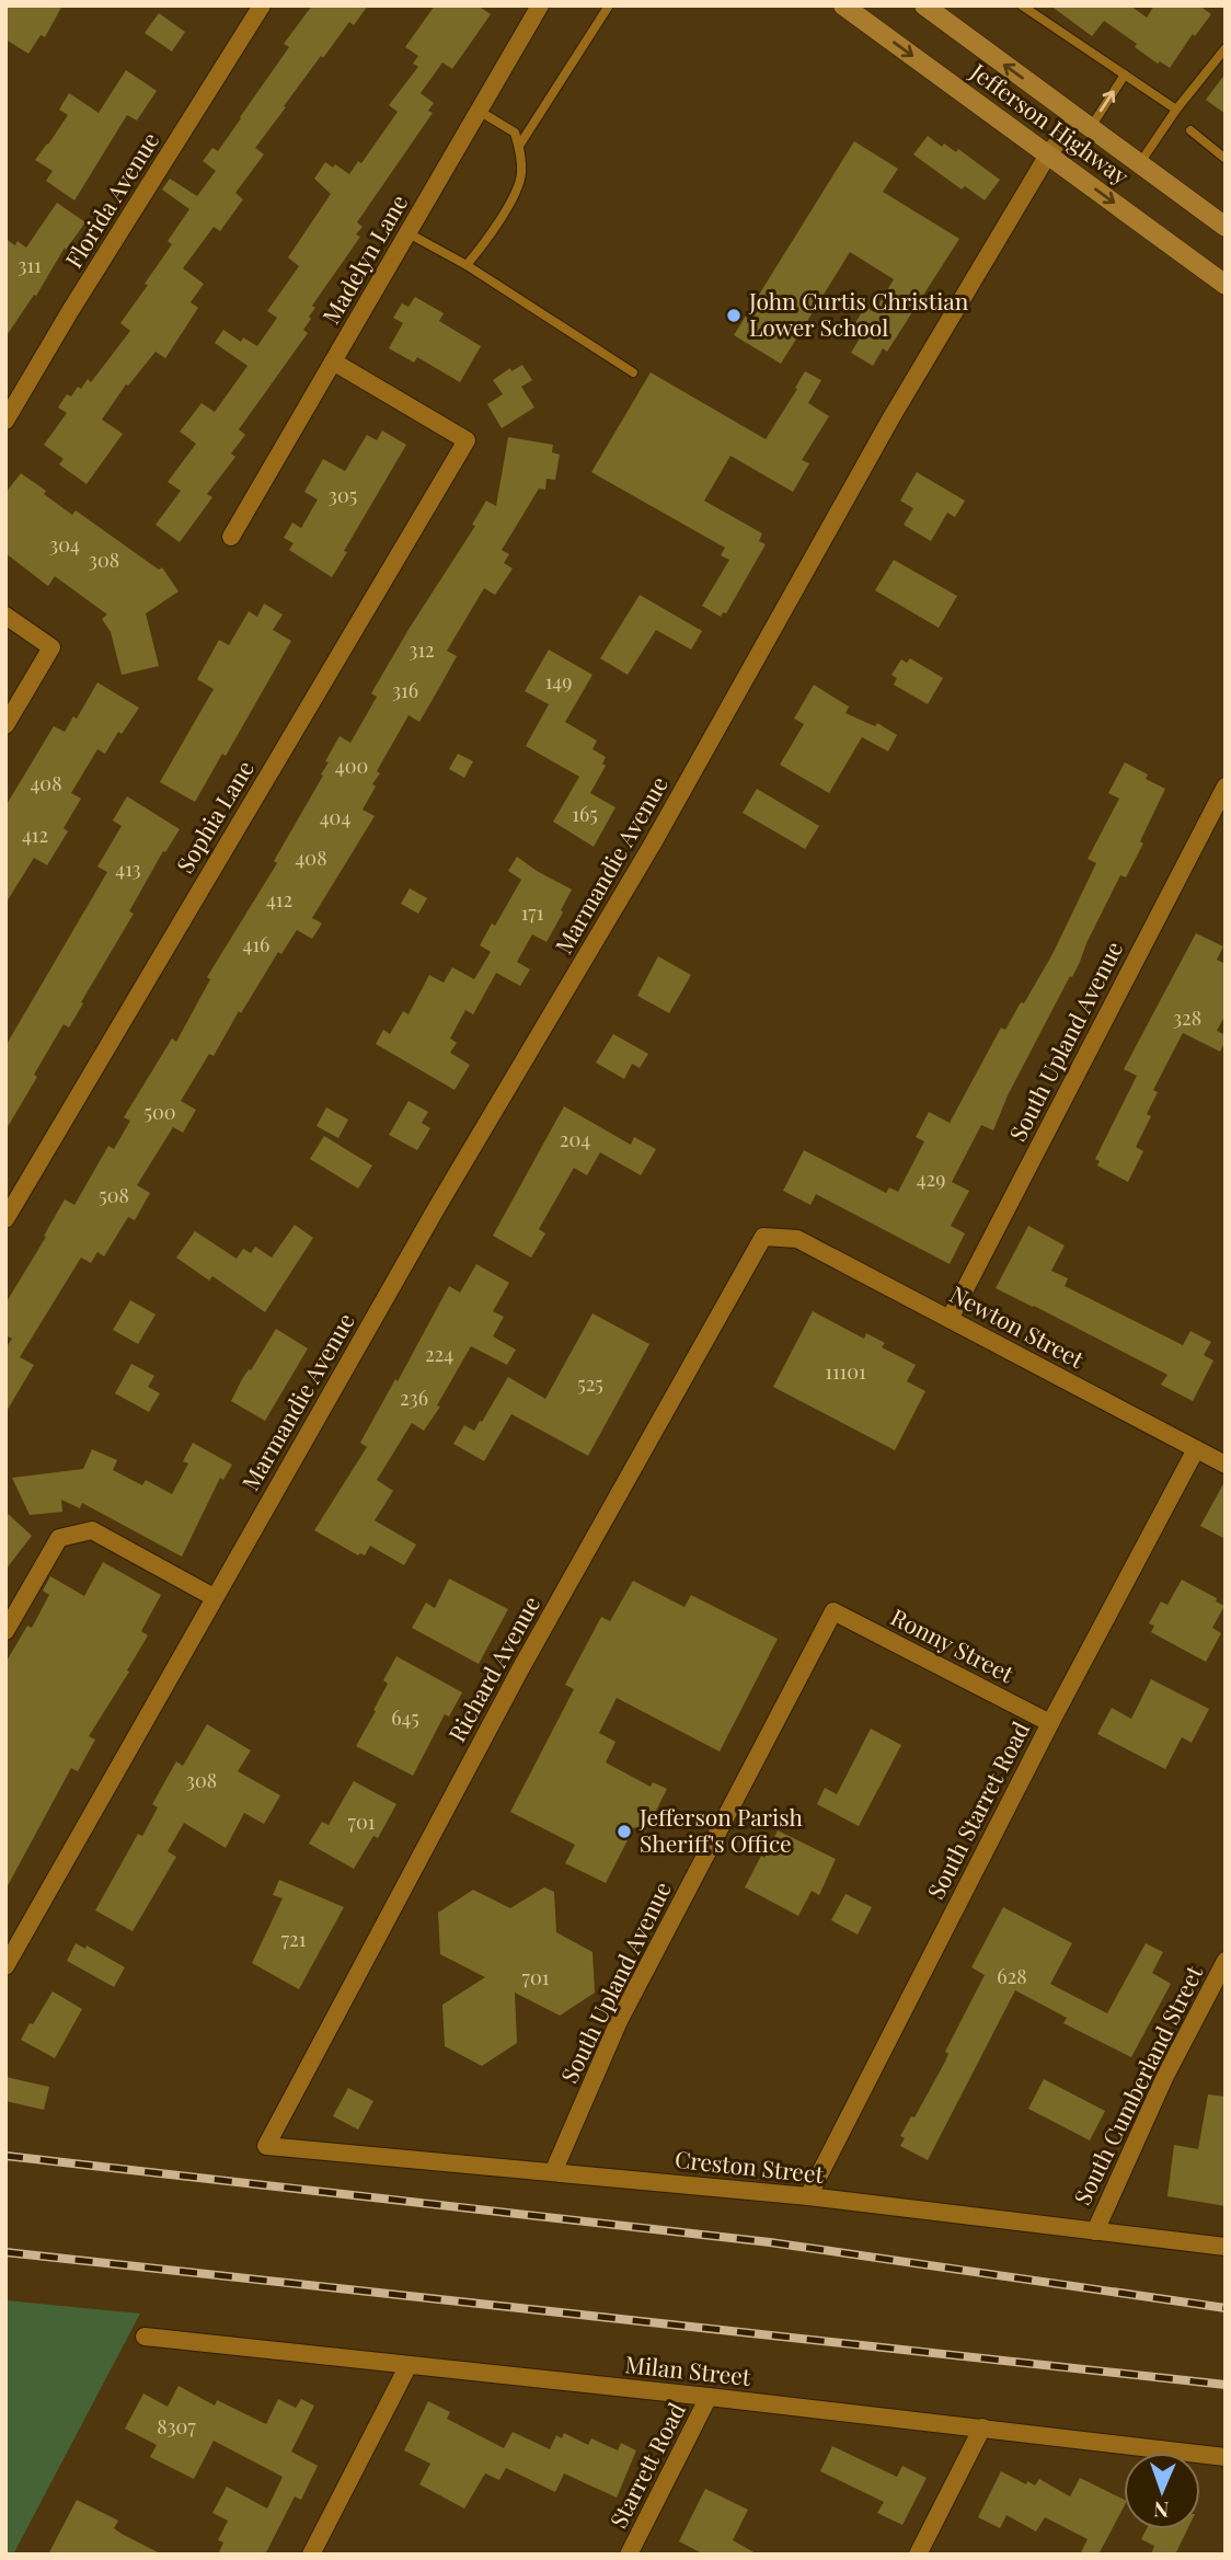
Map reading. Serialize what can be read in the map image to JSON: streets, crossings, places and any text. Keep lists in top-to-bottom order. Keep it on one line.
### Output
{"streets":{"main road":["Jefferson Highway"],"street":["Florida Avenue","Madelyn Lane","Sophia Lane","Marmandie Avenue","South Upland Avenue","Newton Street","Ronny Street","Richard Avenue","South Starret Road","South Cumberland Street","Creston Street","Milan Street","Starrett Road"]},"crossings":[["Jefferson Highway","Marmandie Avenue"],["Madelyn Lane","Sophia Lane"],["South Upland Avenue","Newton Street"],["South Upland Avenue","Ronny Street"],["South Upland Avenue","Creston Street"],["Newton Street","Richard Avenue"],["Newton Street","South Starret Road"],["Ronny Street","South Starret Road"],["Richard Avenue","Creston Street"],["South Starret Road","Creston Street"],["South Cumberland Street","Creston Street"],["Milan Street","Starrett Road"]],"places":["John Curtis Christian Lower School","Jefferson Parish Sheriff's Office"],"house_numbers":["311","305","304","308","312","149","316","400","408","165","404","412","408","413","412","171","416","328","500","204","429","508","224","11101","525","236","645","308","701","721","628","701","8307"],"north":"bottom"}
